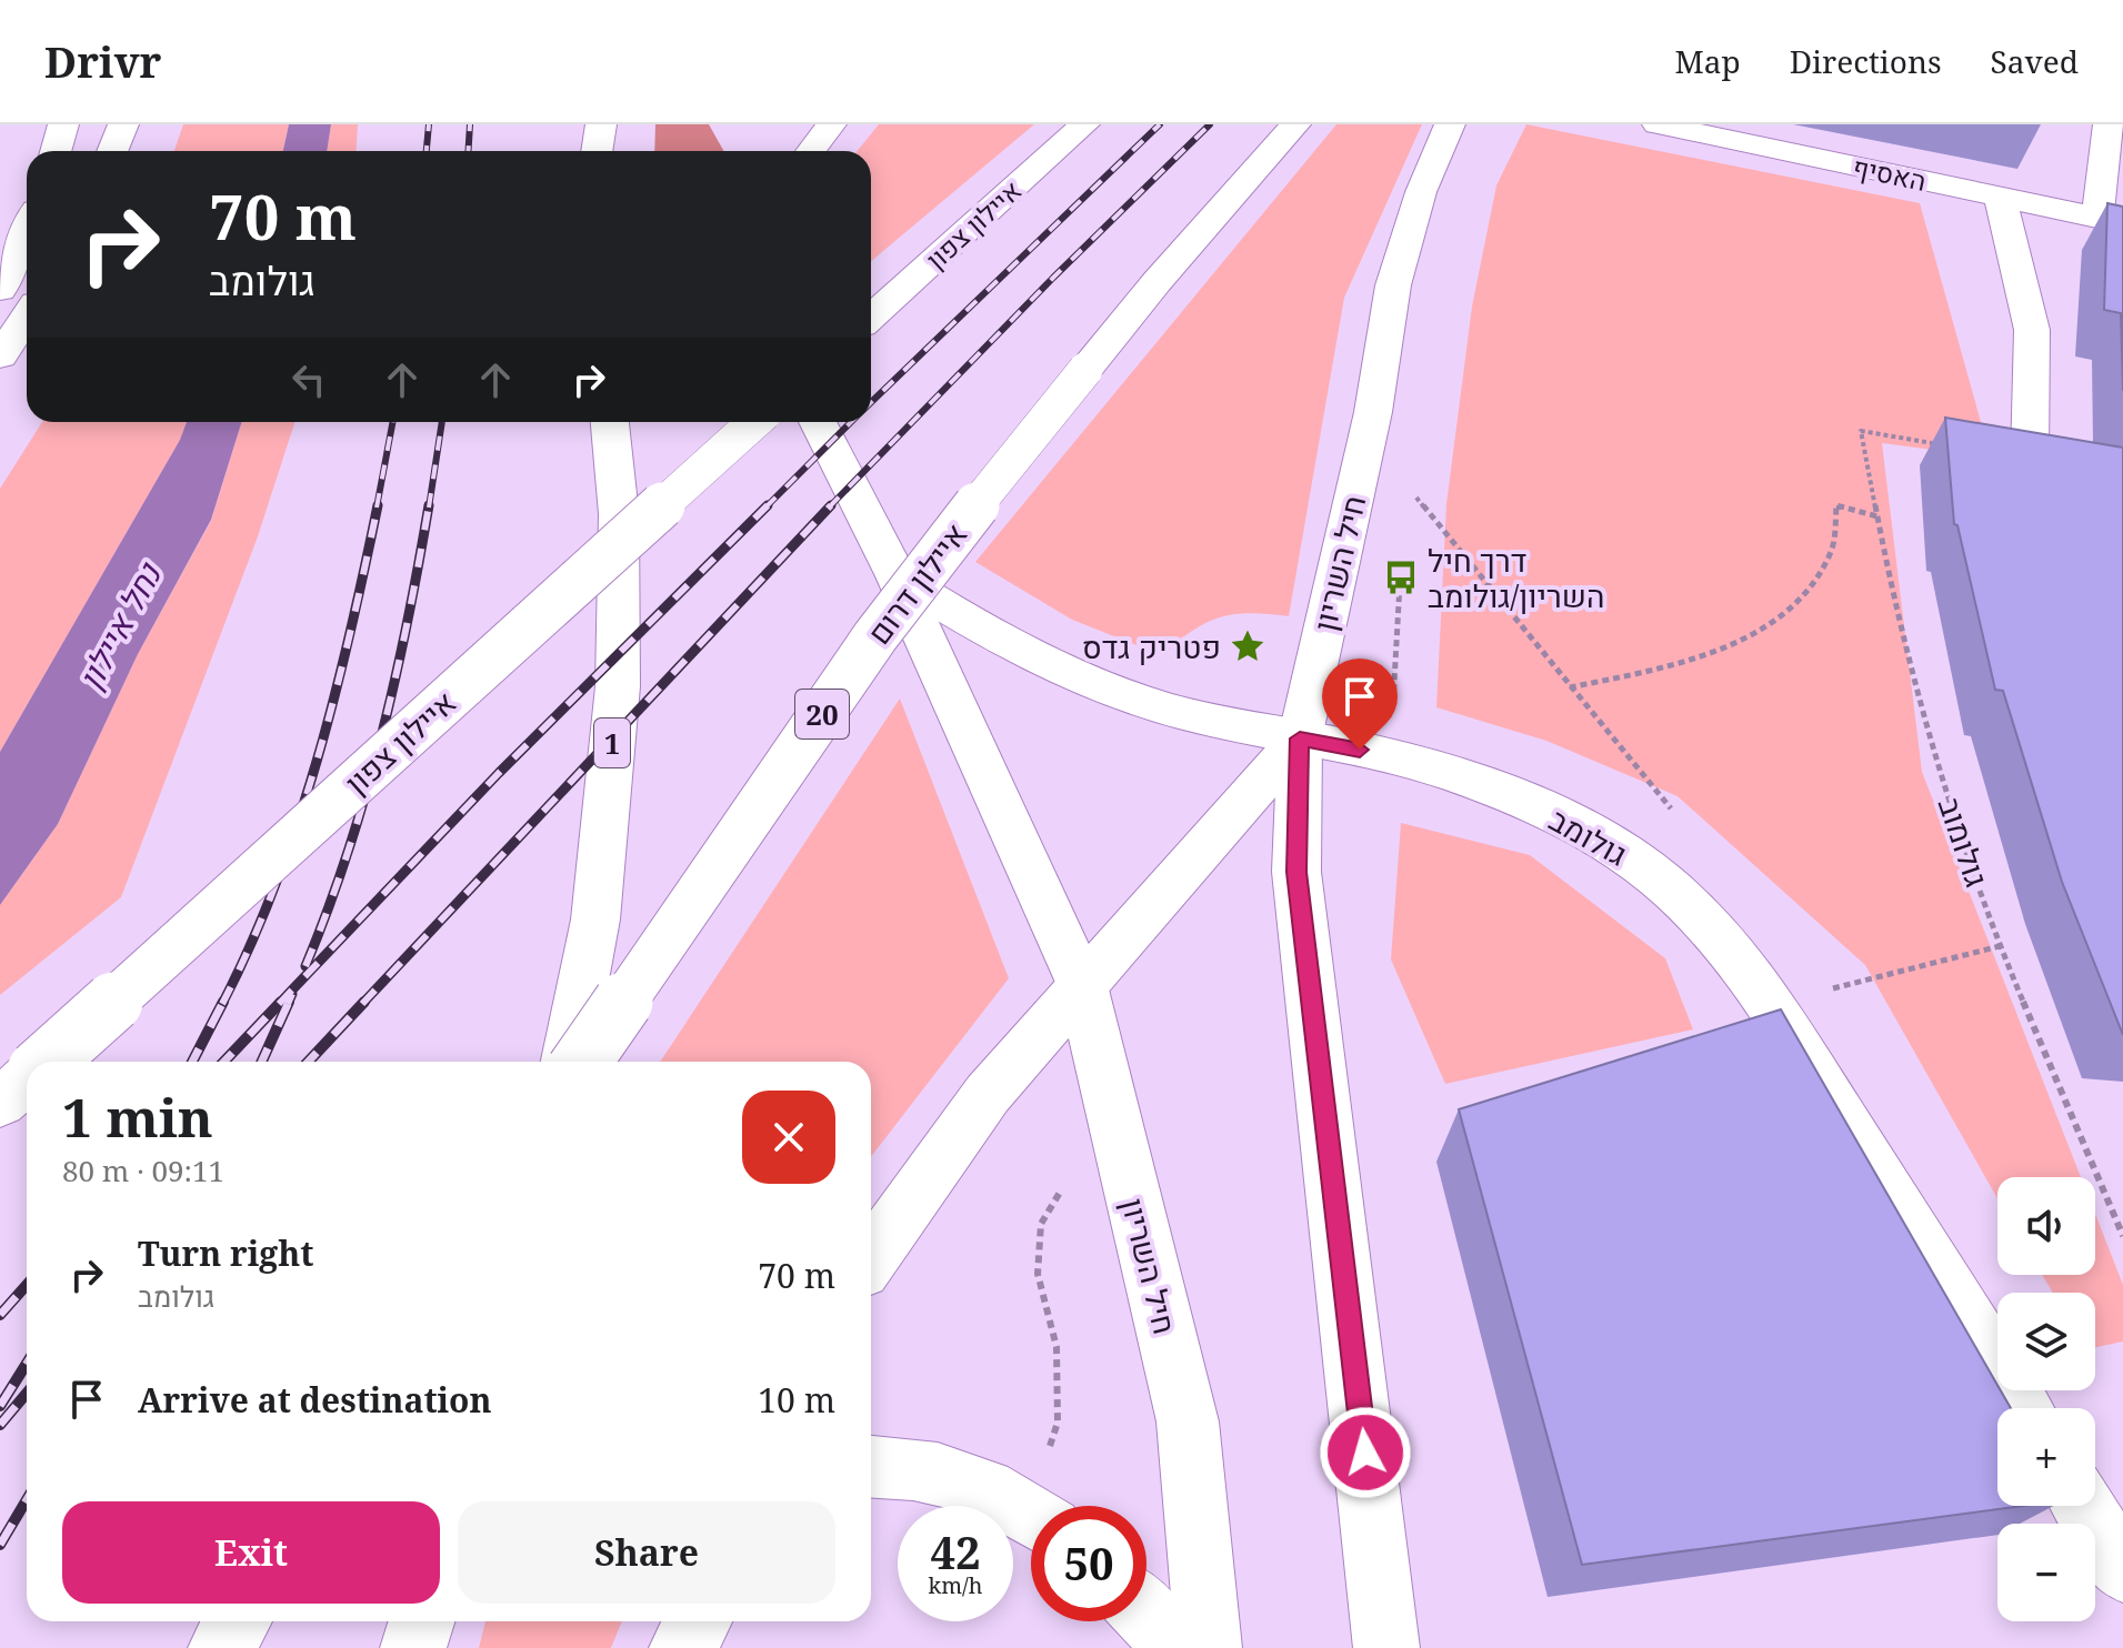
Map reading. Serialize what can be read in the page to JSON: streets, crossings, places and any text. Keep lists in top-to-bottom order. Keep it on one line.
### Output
{"streets":{"main road":["האסיף","איילון צפון","חיל השריון","איילון דרום","20","1","גולומב"],"path":["גולומוב"]},"crossings":[["חיל השריון","גולומב"]],"water":["נחל איילון"],"places":{"bus stop":["דרך חיל השריון/גולומב"],"place":["פטריק גדס"]},"page":{"header":"Drivr","nav":["Map","Directions","Saved"],"turn":["70 m","גולומב"],"heading":["1 min","80 m · 09:11"],"map_buttons":["+","−"],"list":[{"name":"Turn right","note":"גולומב","value":"70 m"},{"name":"Arrive at destination","value":"10 m"}],"buttons":["Exit","Share"],"speed":"42 km/h","limit":"50"}}
